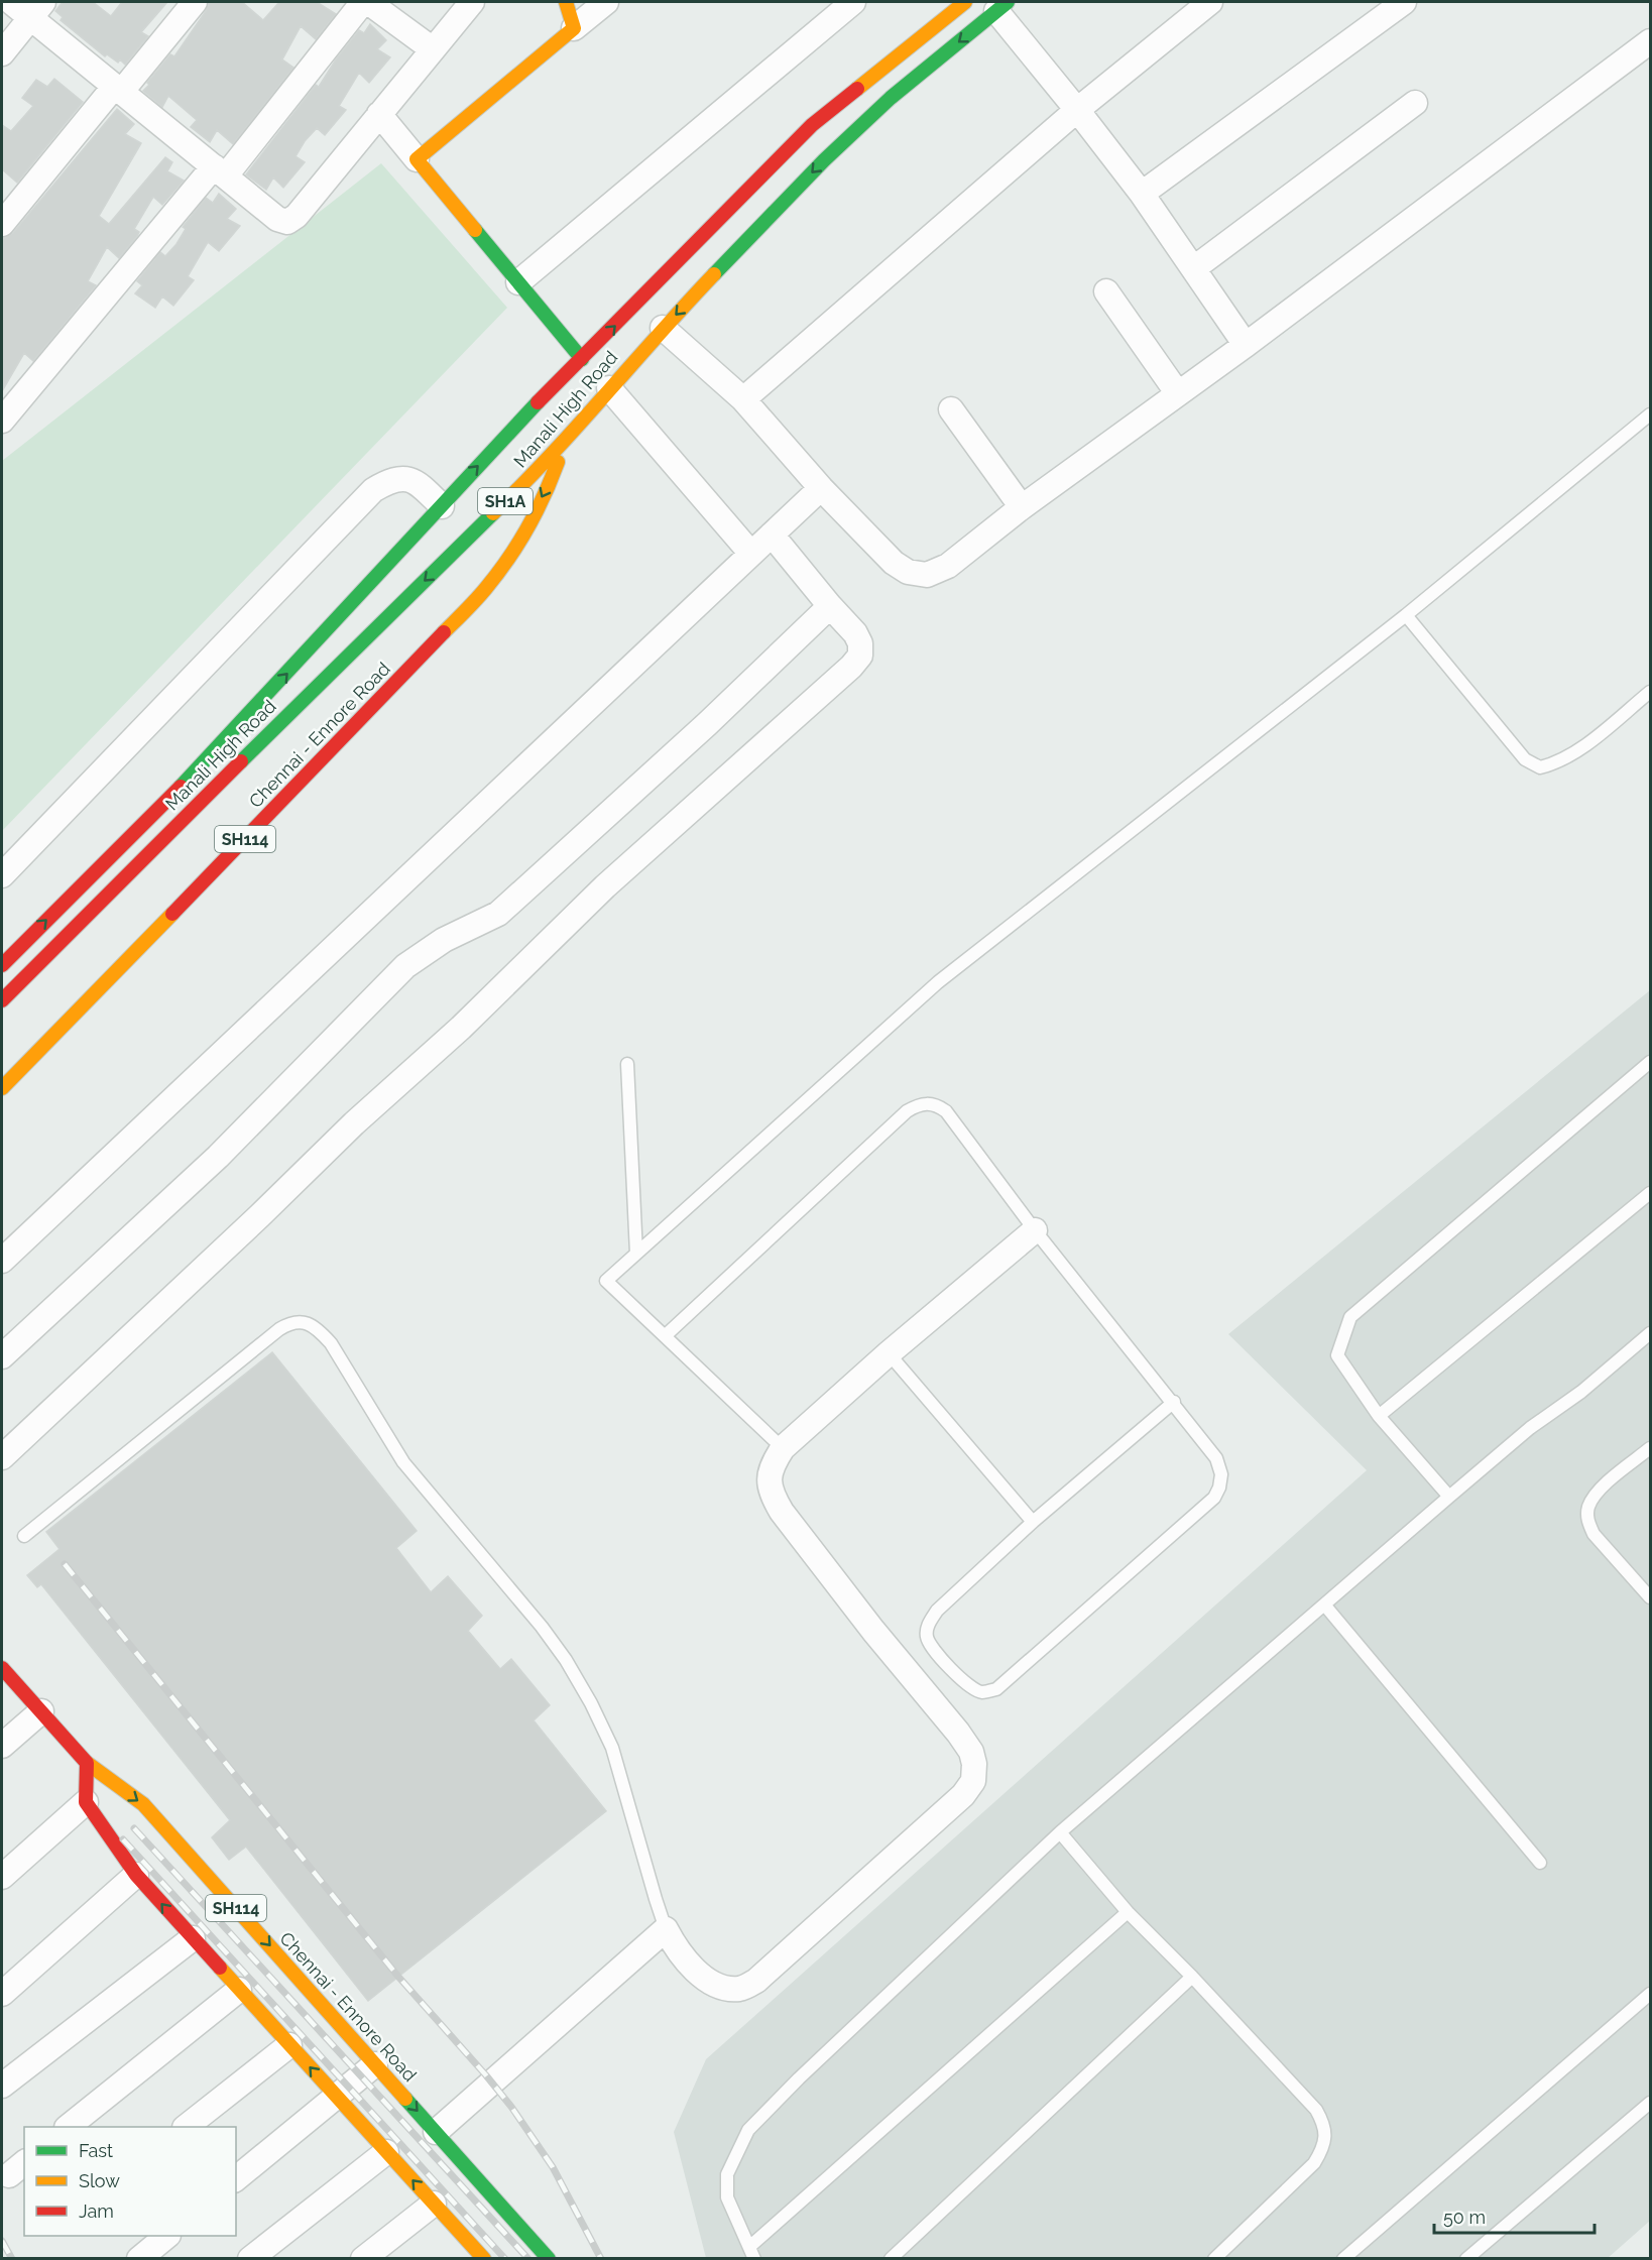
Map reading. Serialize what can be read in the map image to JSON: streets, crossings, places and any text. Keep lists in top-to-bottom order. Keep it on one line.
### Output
{"streets":{"main road":["Manali High Road","SH1A","Chennai - Ennore Road","SH114"]},"crossings":[["Manali High Road","Chennai - Ennore Road"]],"legend":["Fast","Slow","Jam"],"scale_bar":"50 m"}
